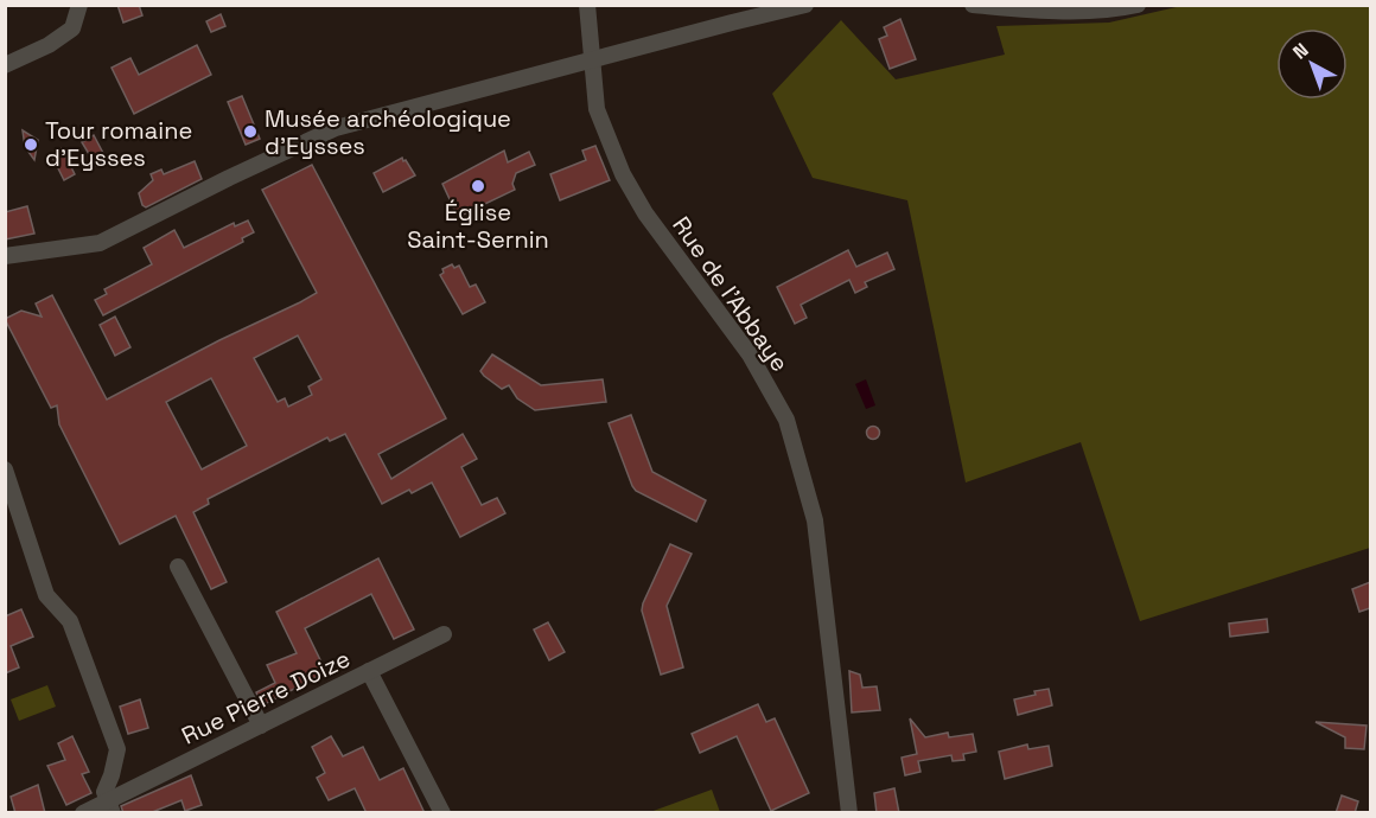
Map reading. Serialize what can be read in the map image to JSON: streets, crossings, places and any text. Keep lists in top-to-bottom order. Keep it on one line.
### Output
{"streets":{"street":["Rue de l'Abbaye","Rue Pierre Doize"]},"places":["Musée archéologique d'Eysses","Tour romaine d'Eysses","Église Saint-Sernin"],"north":"top left"}
